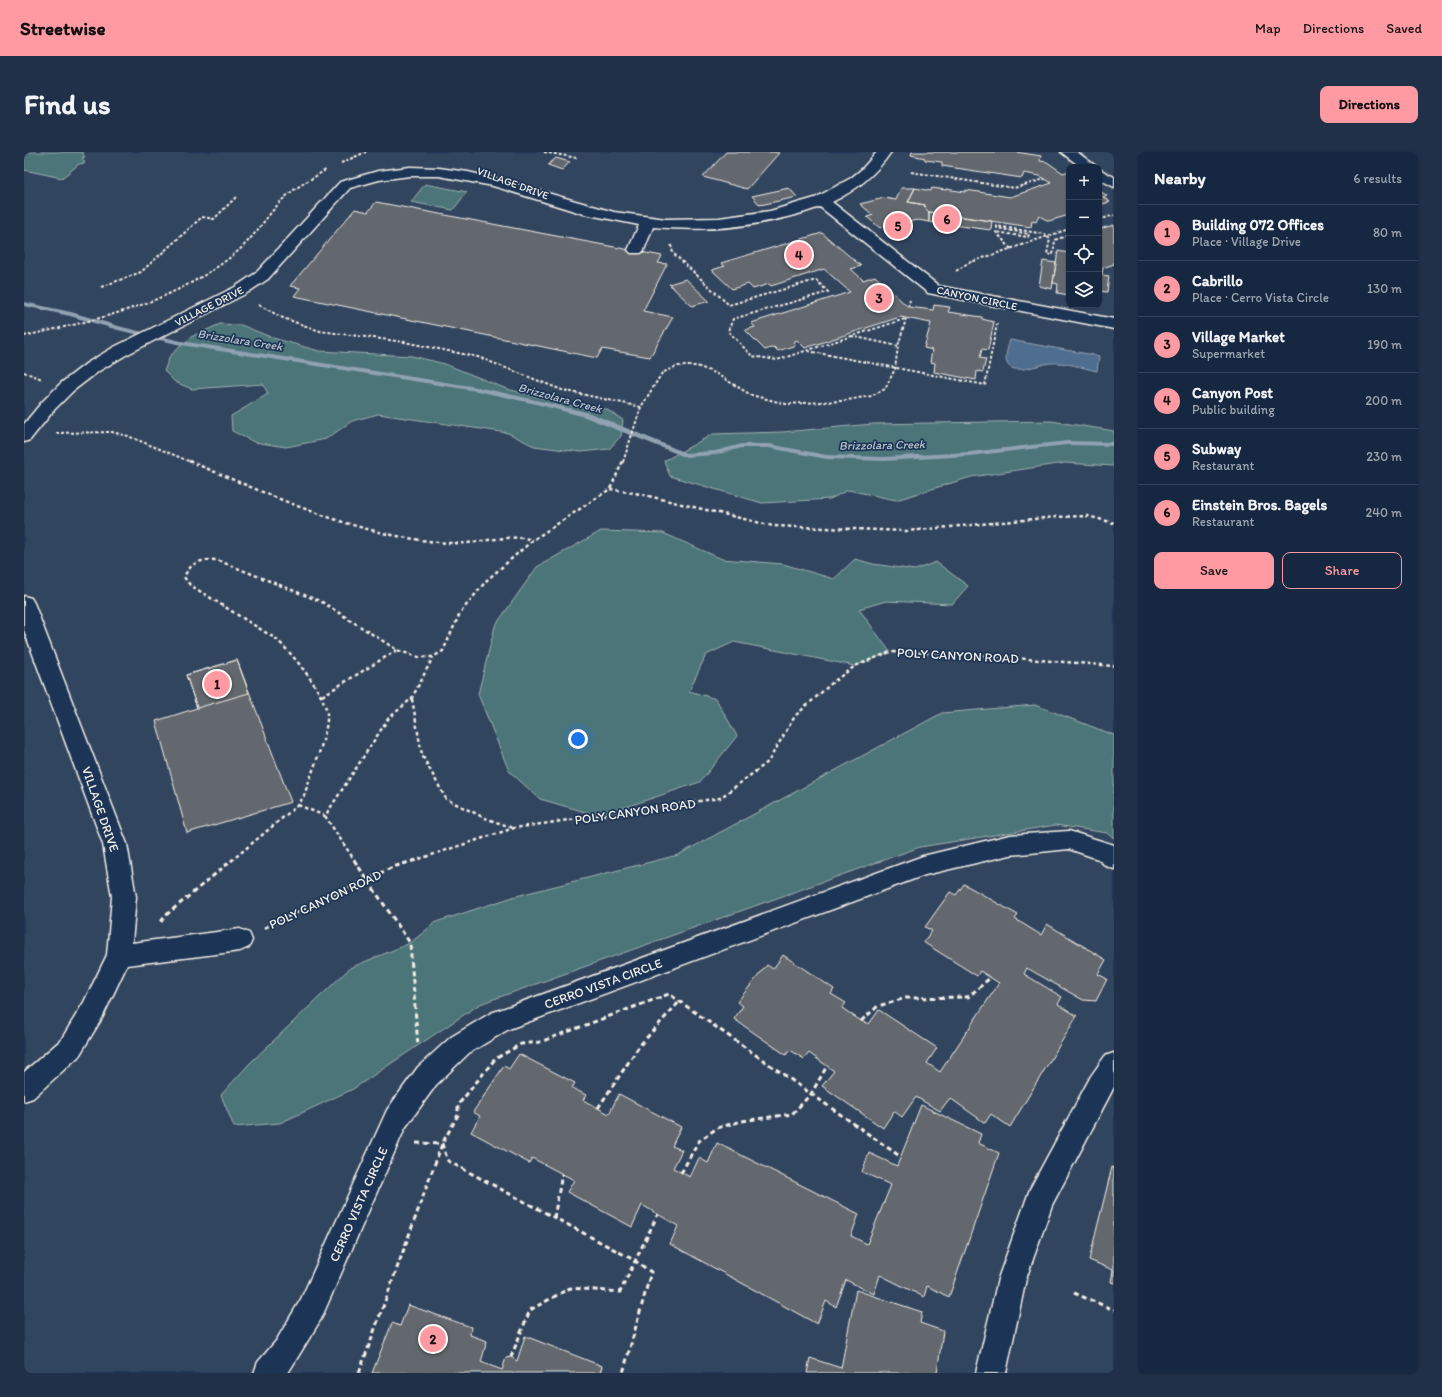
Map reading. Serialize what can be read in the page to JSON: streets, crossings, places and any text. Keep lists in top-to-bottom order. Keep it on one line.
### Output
{"streets":{"street":["VILLAGE DRIVE","CANYON CIRCLE","CERRO VISTA CIRCLE"],"path":["POLY CANYON ROAD"]},"crossings":[["VILLAGE DRIVE","CANYON CIRCLE"]],"water":["Brizzolara Creek"],"page":{"header":"Streetwise","nav":["Map","Directions","Saved"],"buttons":["Directions",["Save","Share"]],"title":"Find us","heading":["Nearby","6 results"],"map_buttons":["+","−"],"pins":["6","5","4","3","1","2"],"list":[{"mark":"1","name":"Building 072 Offices","note":"Place · Village Drive","value":"80 m"},{"mark":"2","name":"Cabrillo","note":"Place · Cerro Vista Circle","value":"130 m"},{"mark":"3","name":"Village Market","note":"Supermarket","value":"190 m"},{"mark":"4","name":"Canyon Post","note":"Public building","value":"200 m"},{"mark":"5","name":"Subway","note":"Restaurant","value":"230 m"},{"mark":"6","name":"Einstein Bros. Bagels","note":"Restaurant","value":"240 m"}]}}
